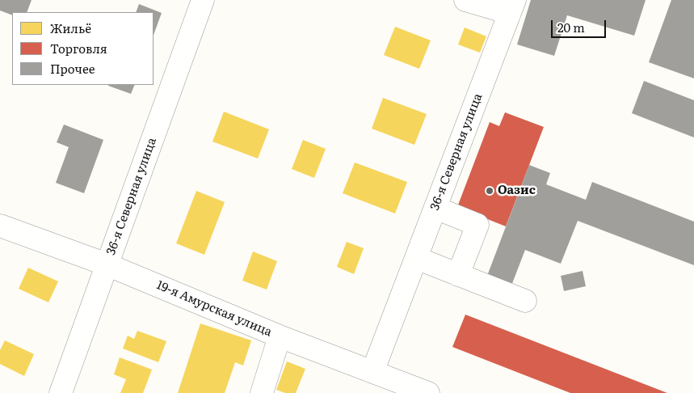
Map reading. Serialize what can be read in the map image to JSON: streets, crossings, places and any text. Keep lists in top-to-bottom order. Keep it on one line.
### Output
{"streets":{"street":["36-я Северная улица","19-я Амурская улица"]},"crossings":[["36-я Северная улица","19-я Амурская улица"]],"places":["Оазис"],"legend":["Жильё","Торговля","Прочее"],"scale_bar":"20 m"}
